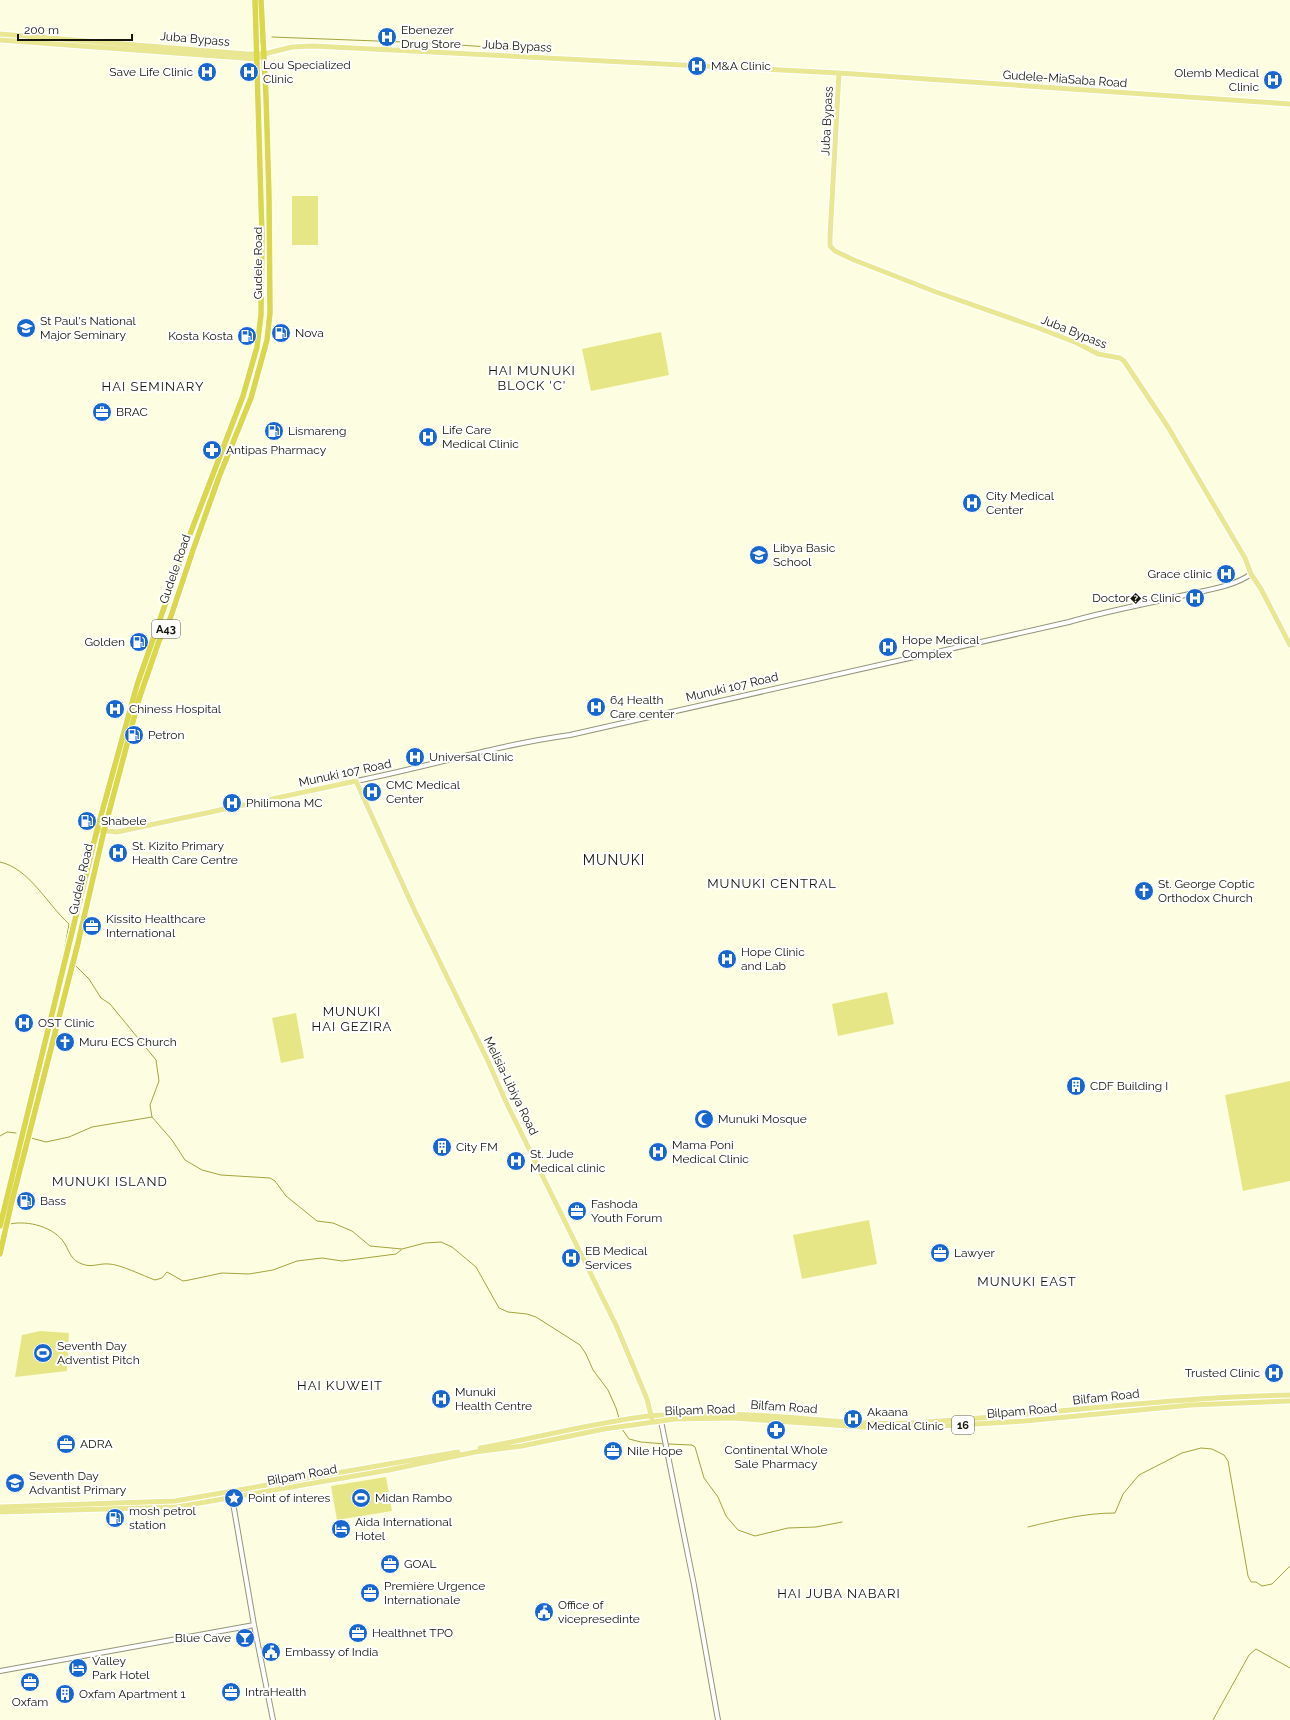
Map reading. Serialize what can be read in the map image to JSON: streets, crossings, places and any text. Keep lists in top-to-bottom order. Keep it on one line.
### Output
{"streets":{"highway":["Gudele Road","A43"],"main road":["Juba Bypass","Gudele-MiaSaba Road","Munuki 107 Road","Melisia-Libiya Road","Bilfam Road","Bilpam Road","16"]},"crossings":[["Juba Bypass","Gudele-MiaSaba Road"],["Juba Bypass","Gudele Road"],["Juba Bypass","Munuki 107 Road"],["Gudele Road","Munuki 107 Road"],["Munuki 107 Road","Melisia-Libiya Road"],["Melisia-Libiya Road","Bilpam Road"],["Bilfam Road","Bilpam Road"]],"districts":["HAI MUNUKI BLOCK 'C'","HAI SEMINARY","MUNUKI","MUNUKI CENTRAL","MUNUKI HAI GEZIRA","MUNUKI ISLAND","MUNUKI EAST","HAI KUWEIT","HAI JUBA NABARI"],"places":{"hospital":["Ebenezer Drug Store","M&A Clinic","Save Life Clinic","Lou Specialized Clinic","Olemb Medical Clinic","Life Care Medical Clinic","City Medical Center","Grace clinic","Doctor�s Clinic","Hope Medical Complex","64 Health Care center","Chiness Hospital","Universal Clinic","CMC Medical Center","Philimona MC","St. Kizito Primary Health Care Centre","Hope Clinic and Lab","OST Clinic","Mama Poni Medical Clinic","St. Jude Medical clinic","EB Medical Services","Trusted Clinic","Munuki Health Centre","Akaana Medical Clinic"],"school or university":["St Paul's National Major Seminary","Libya Basic School","Seventh Day Advantist Primary"],"fuel station":["Nova","Kosta Kosta","Lismareng","Golden","Petron","Shabele","Bass","mosh petrol station"],"office":["BRAC","Kissito Healthcare International","Fashoda Youth Forum","Lawyer","ADRA","Nile Hope","GOAL","Première Urgence Internationale","Healthnet TPO","Oxfam","IntraHealth"],"pharmacy":["Antipas Pharmacy","Continental Whole Sale Pharmacy"],"church":["St. George Coptic Orthodox Church","Muru ECS Church"],"building":["CDF Building I","City FM","Oxfam Apartment 1"],"mosque":["Munuki Mosque"],"sports":["Seventh Day Adventist Pitch","Midan Rambo"],"place":["Point of interes"],"hotel":["Aida International Hotel","Valley Park Hotel"],"public building":["Office of vicepresedinte","Embassy of India"],"bar":["Blue Cave"]},"scale_bar":"200 m"}
